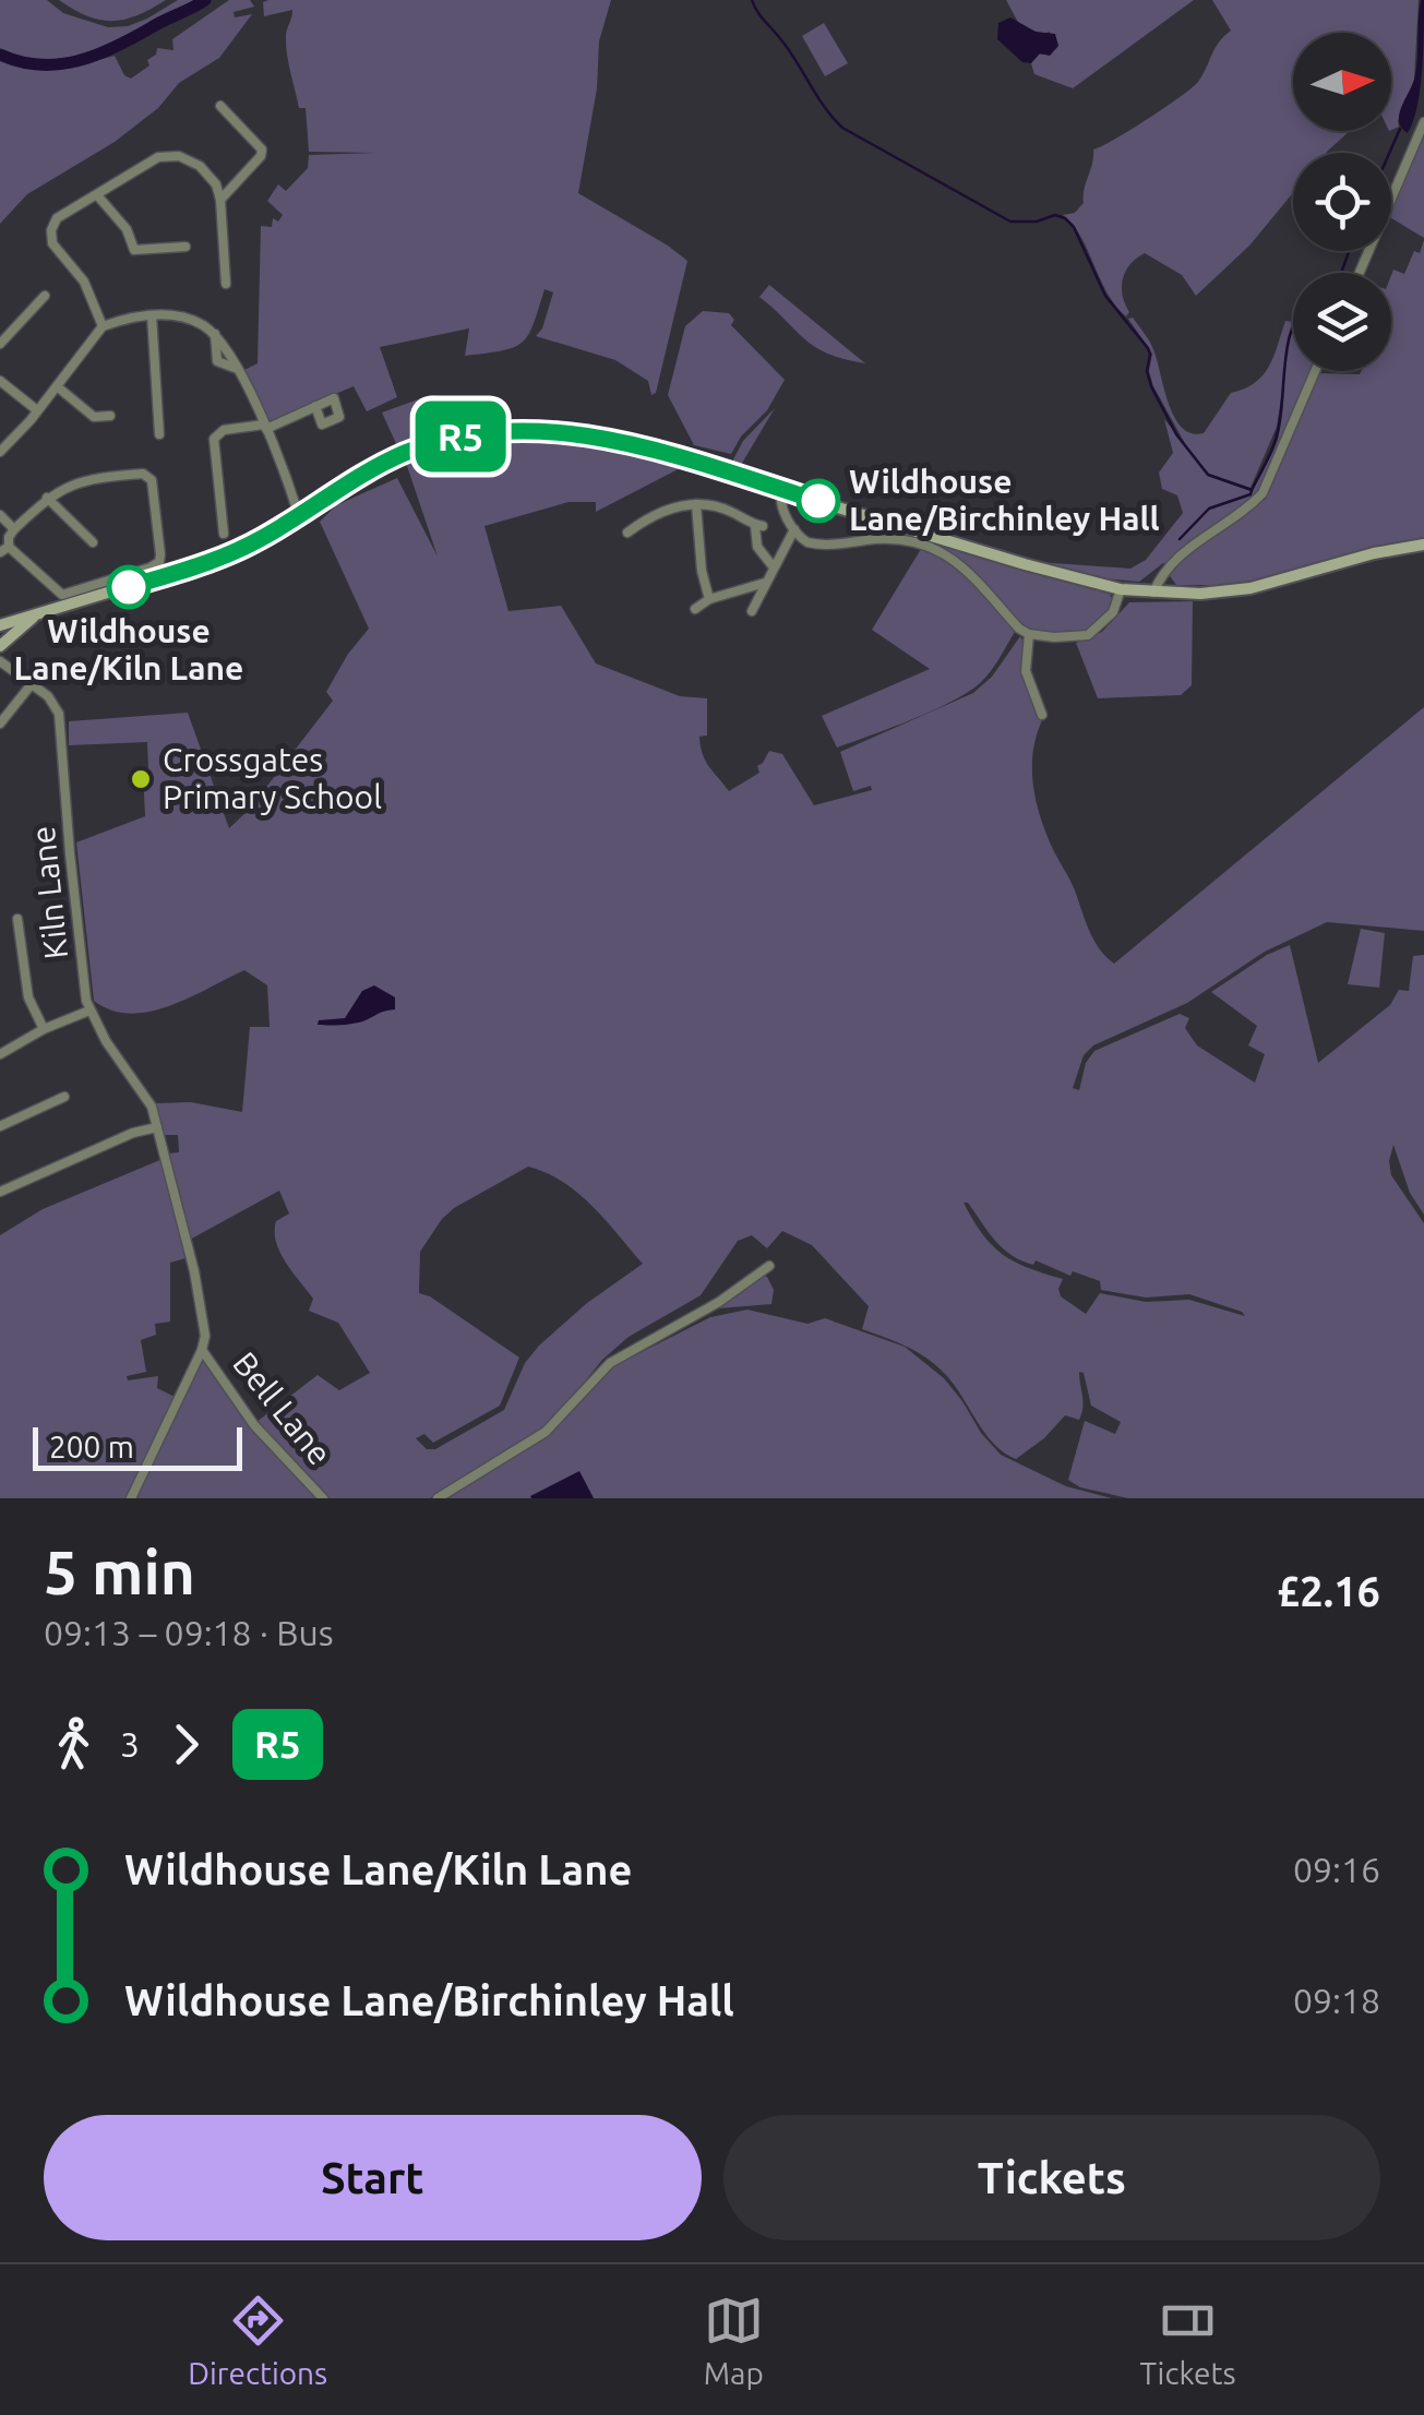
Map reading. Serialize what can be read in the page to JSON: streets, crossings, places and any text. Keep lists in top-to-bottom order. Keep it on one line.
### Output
{"streets":{"street":["Kiln Lane","Bell Lane"]},"crossings":[["Kiln Lane","Bell Lane"]],"places":["Wildhouse Lane/Birchinley Hall","Wildhouse Lane/Kiln Lane","Crossgates Primary School"],"lines":["bus line R5"],"scale_bar":"200 m","north":"right","page":{"on_map":"R5","scale":"200 m","heading":["5 min","09:13 – 09:18 · Bus","£2.16"],"legs":["3","R5"],"list":[{"name":"Wildhouse Lane/Kiln Lane","value":"09:16"},{"name":"Wildhouse Lane/Birchinley Hall","value":"09:18"}],"buttons":["Start","Tickets"],"tabs":["Directions","Map","Tickets"]}}
